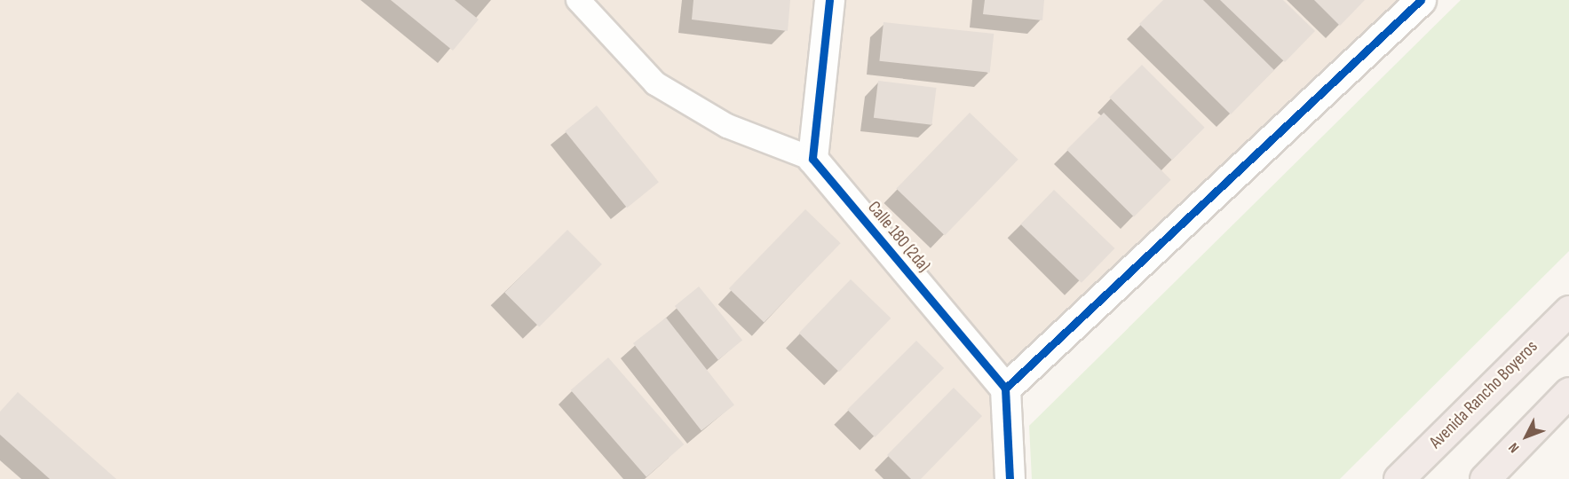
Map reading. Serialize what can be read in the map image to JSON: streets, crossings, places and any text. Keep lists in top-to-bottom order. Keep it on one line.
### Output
{"streets":{"highway":["Avenida Rancho Boyeros"],"street":["Calle 180 (2da)"]},"north":"bottom left"}
